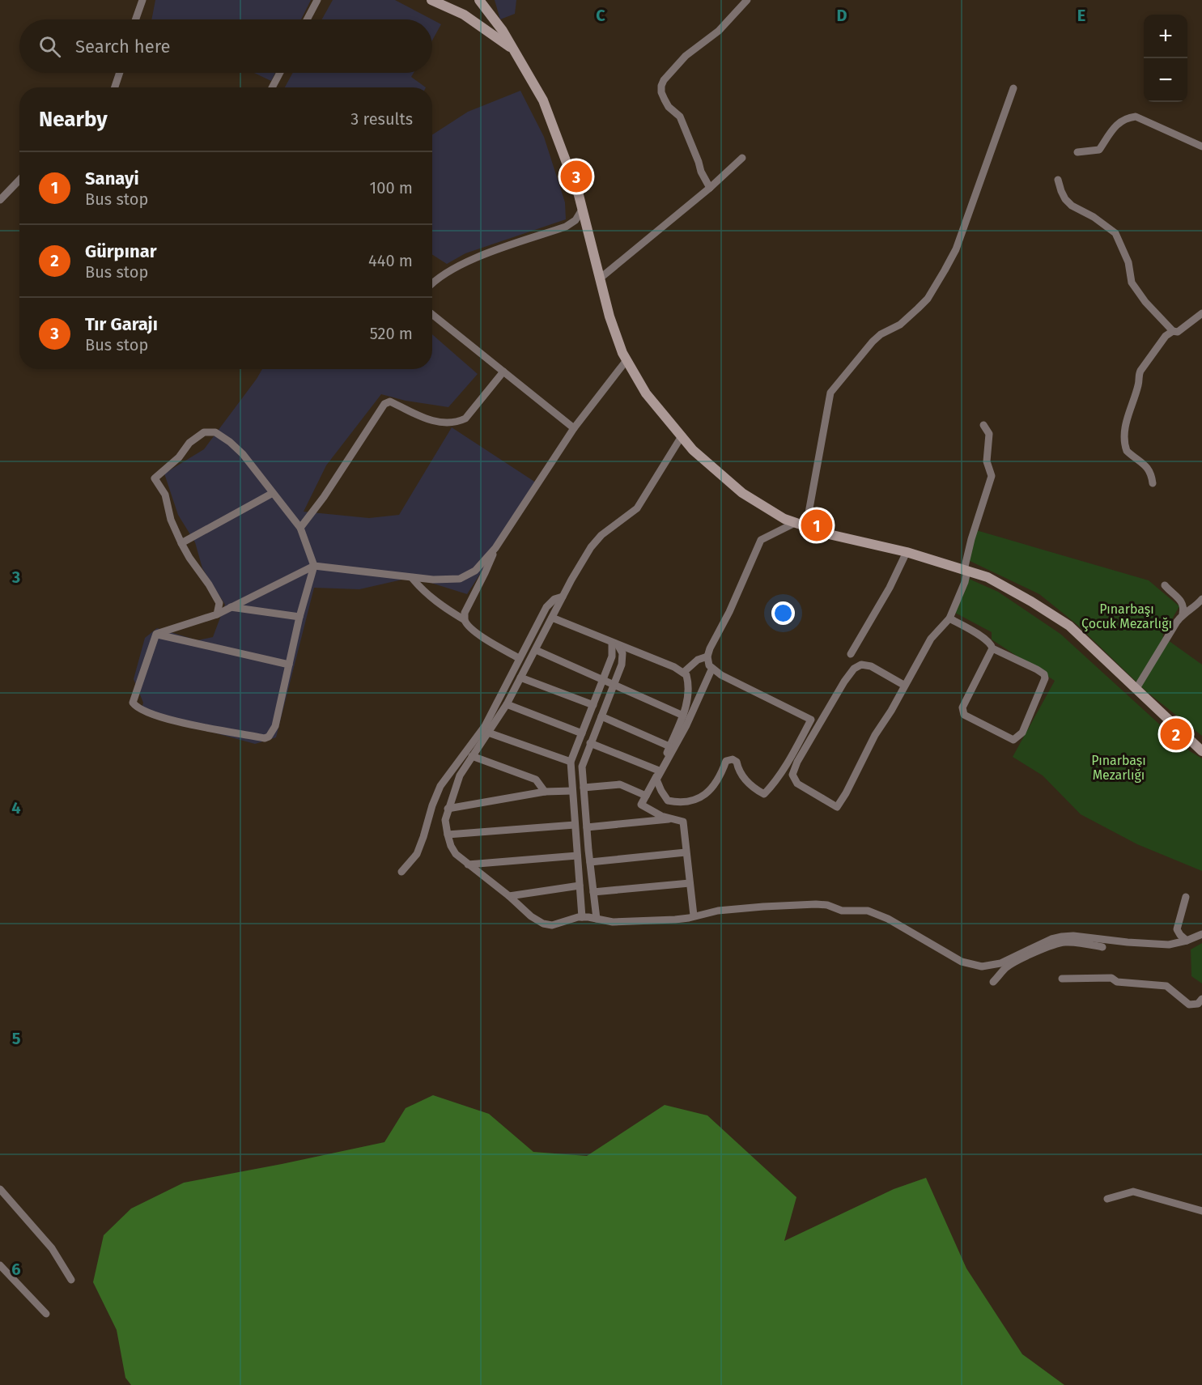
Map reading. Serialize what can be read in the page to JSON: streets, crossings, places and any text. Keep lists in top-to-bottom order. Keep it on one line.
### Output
{"parks":["Pınarbaşı Çocuk Mezarlığı","Pınarbaşı Mezarlığı"],"page":{"map_buttons":["+","−"],"search":"Search here","heading":["Nearby","3 results"],"list":[{"mark":"1","name":"Sanayi","note":"Bus stop","value":"100 m"},{"mark":"2","name":"Gürpınar","note":"Bus stop","value":"440 m"},{"mark":"3","name":"Tır Garajı","note":"Bus stop","value":"520 m"}],"pins":["3","1","2"]},"grid":{"columns":["C","D","E"],"rows":["3","4","5","6"]}}
